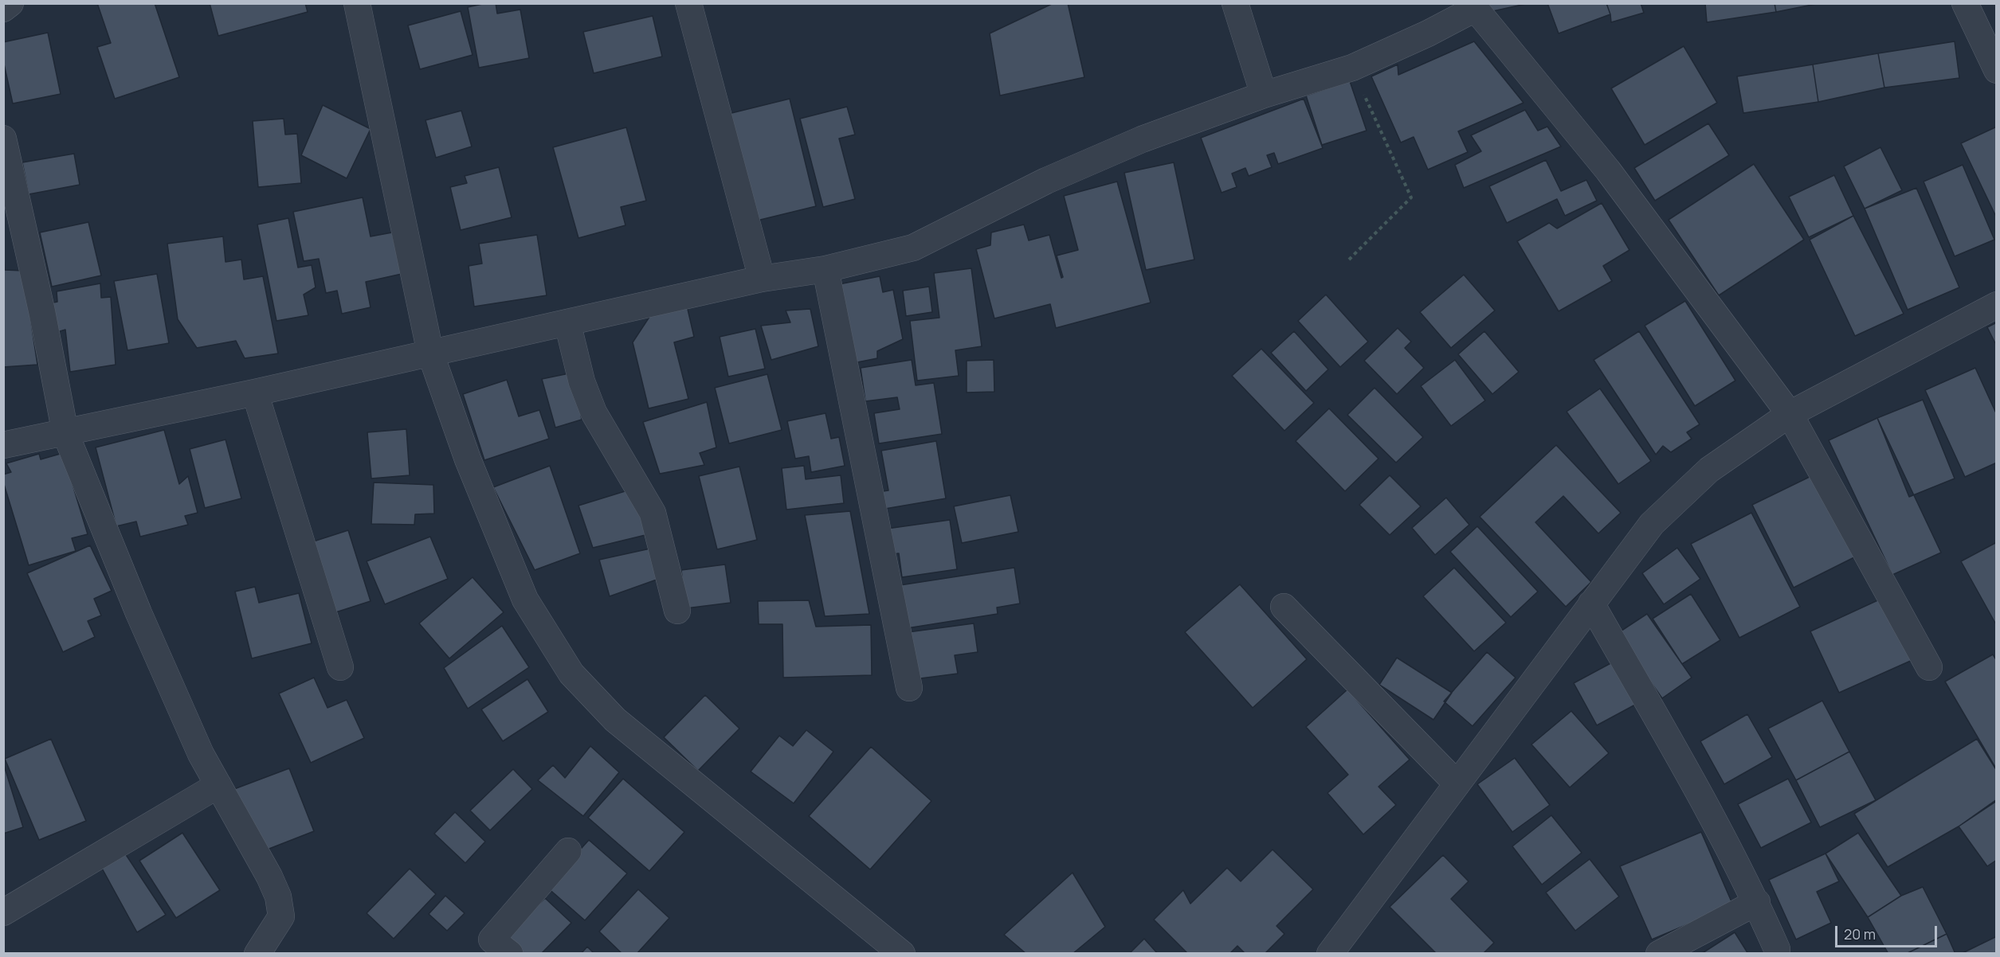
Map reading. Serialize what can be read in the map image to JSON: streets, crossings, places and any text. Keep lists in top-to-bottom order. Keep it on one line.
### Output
{"scale_bar":"20 m"}
